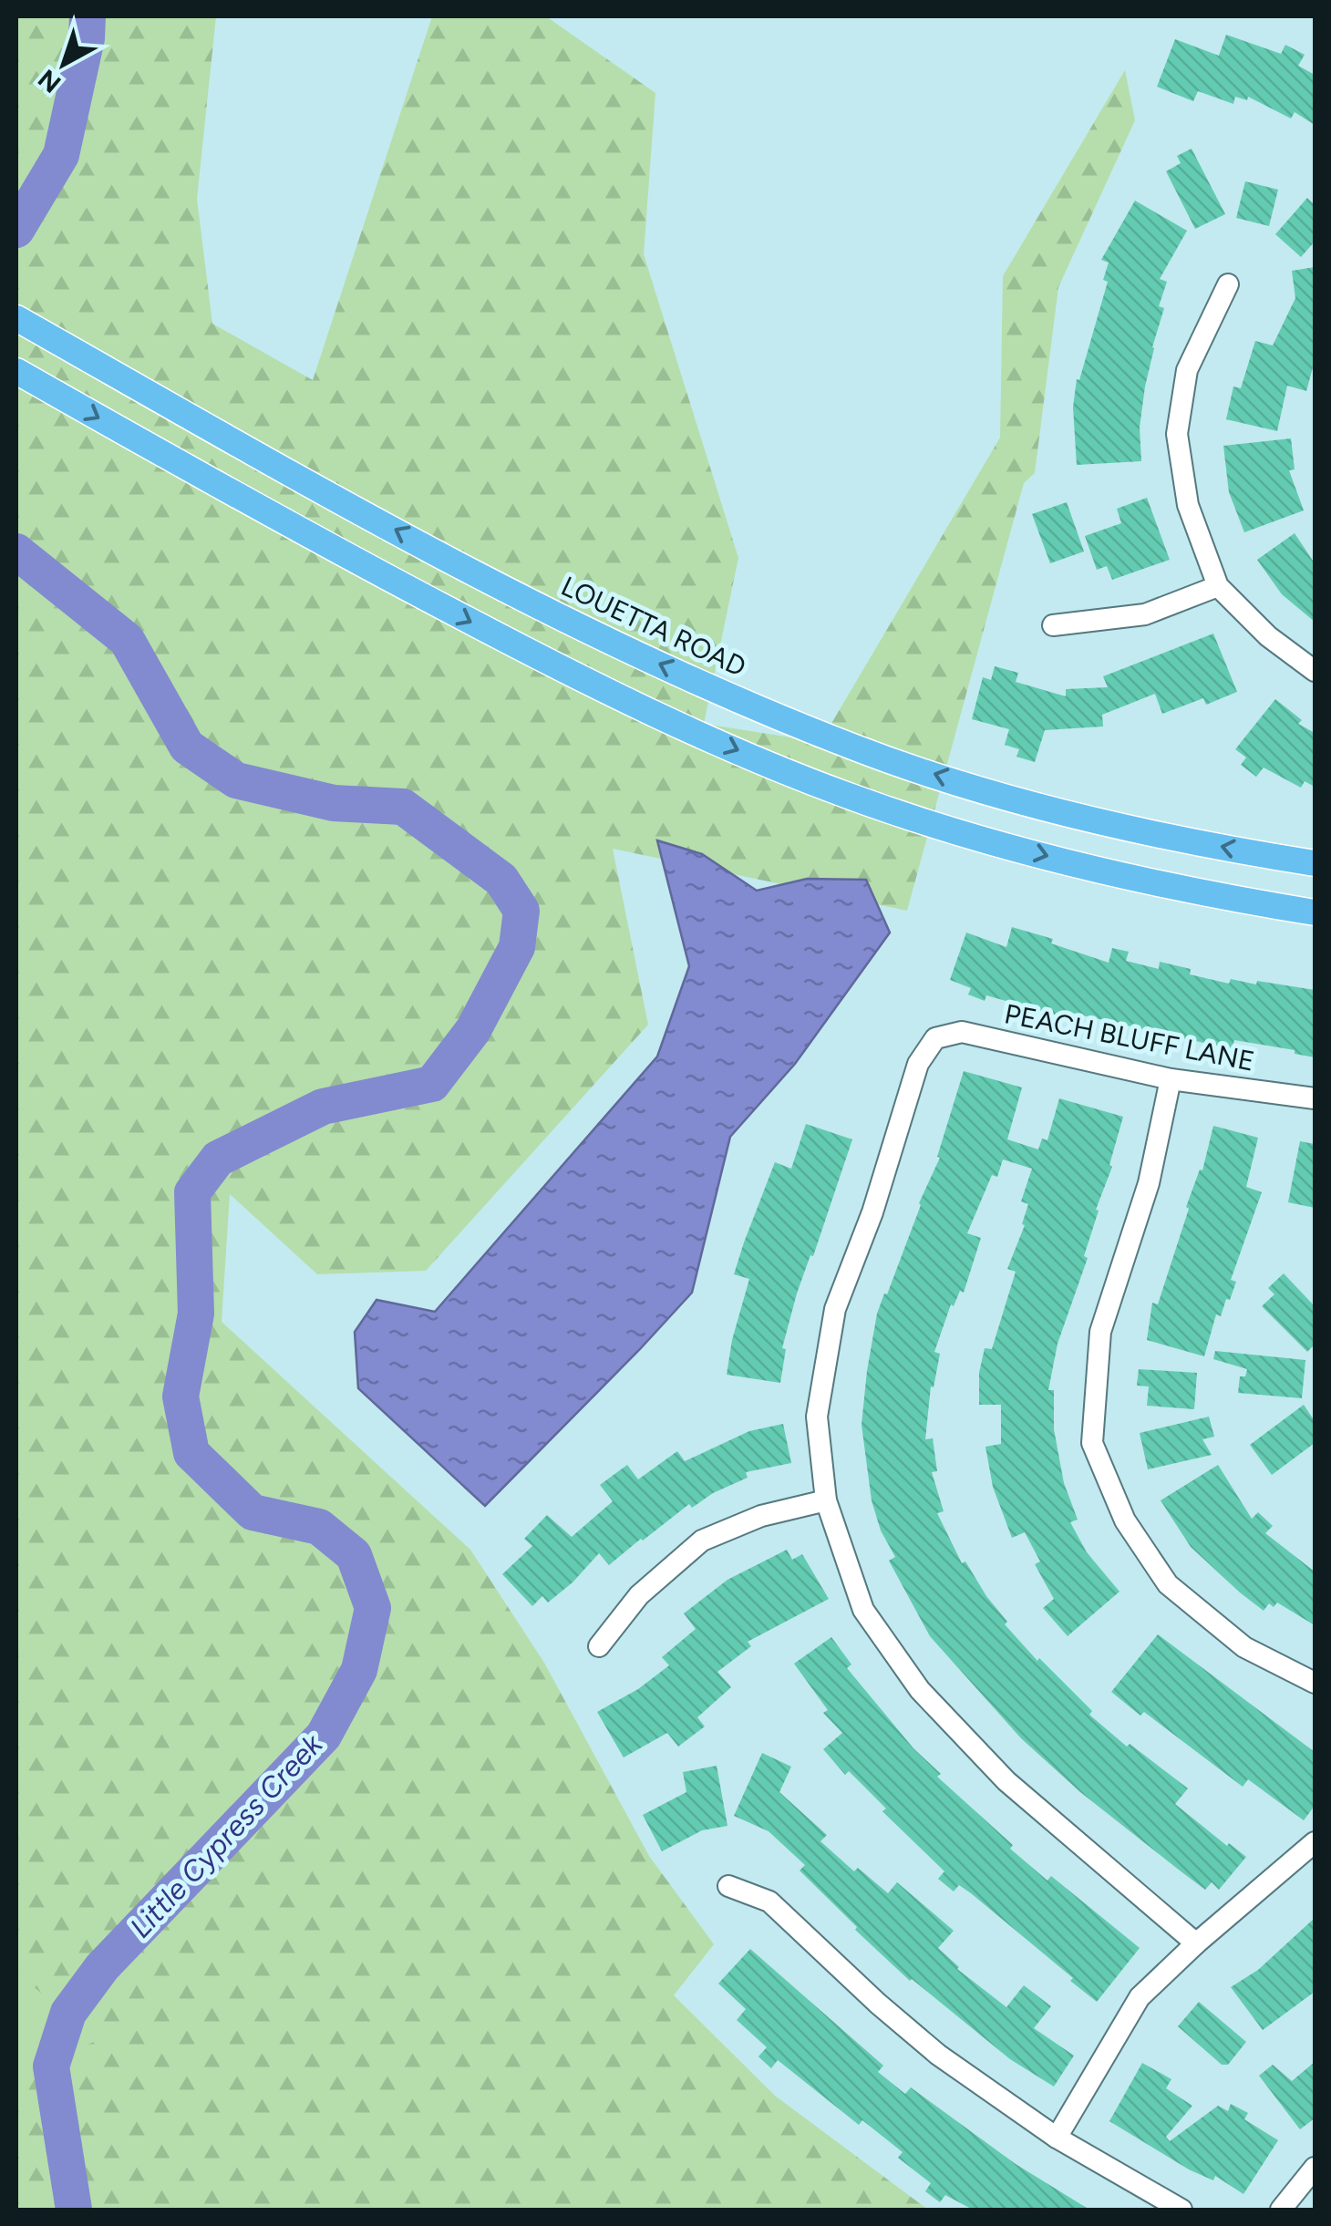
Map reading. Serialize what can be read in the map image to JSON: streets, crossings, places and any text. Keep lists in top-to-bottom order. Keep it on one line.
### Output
{"streets":{"main road":["LOUETTA ROAD"],"street":["PEACH BLUFF LANE"]},"water":["Little Cypress Creek"],"north":"bottom left"}
